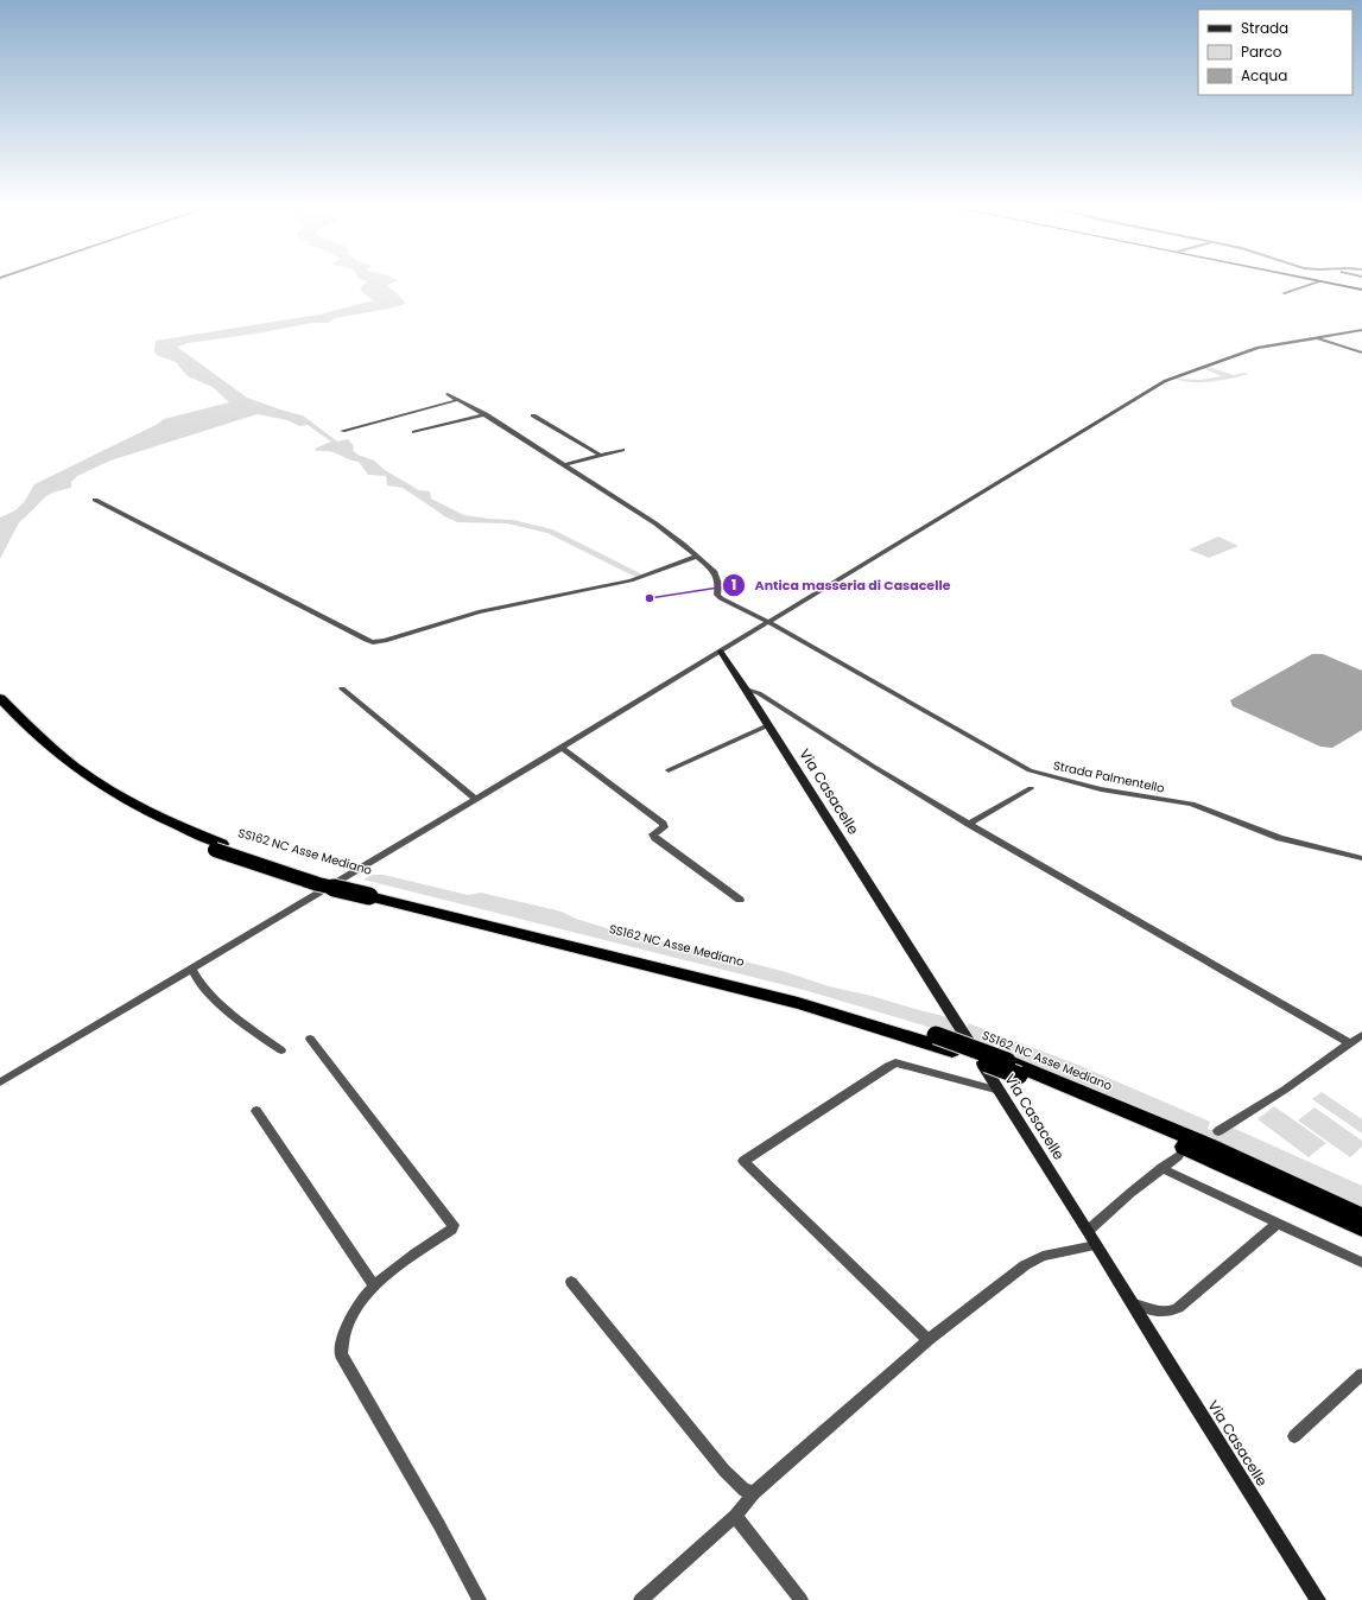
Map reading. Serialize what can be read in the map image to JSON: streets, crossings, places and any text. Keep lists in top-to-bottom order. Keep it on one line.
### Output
{"streets":{"highway":["SS162 NC Asse Mediano"],"street":["Strada Palmentello","Via Casacelle"]},"places":["Antica masseria di Casacelle"],"legend":["Strada","Parco","Acqua"]}
